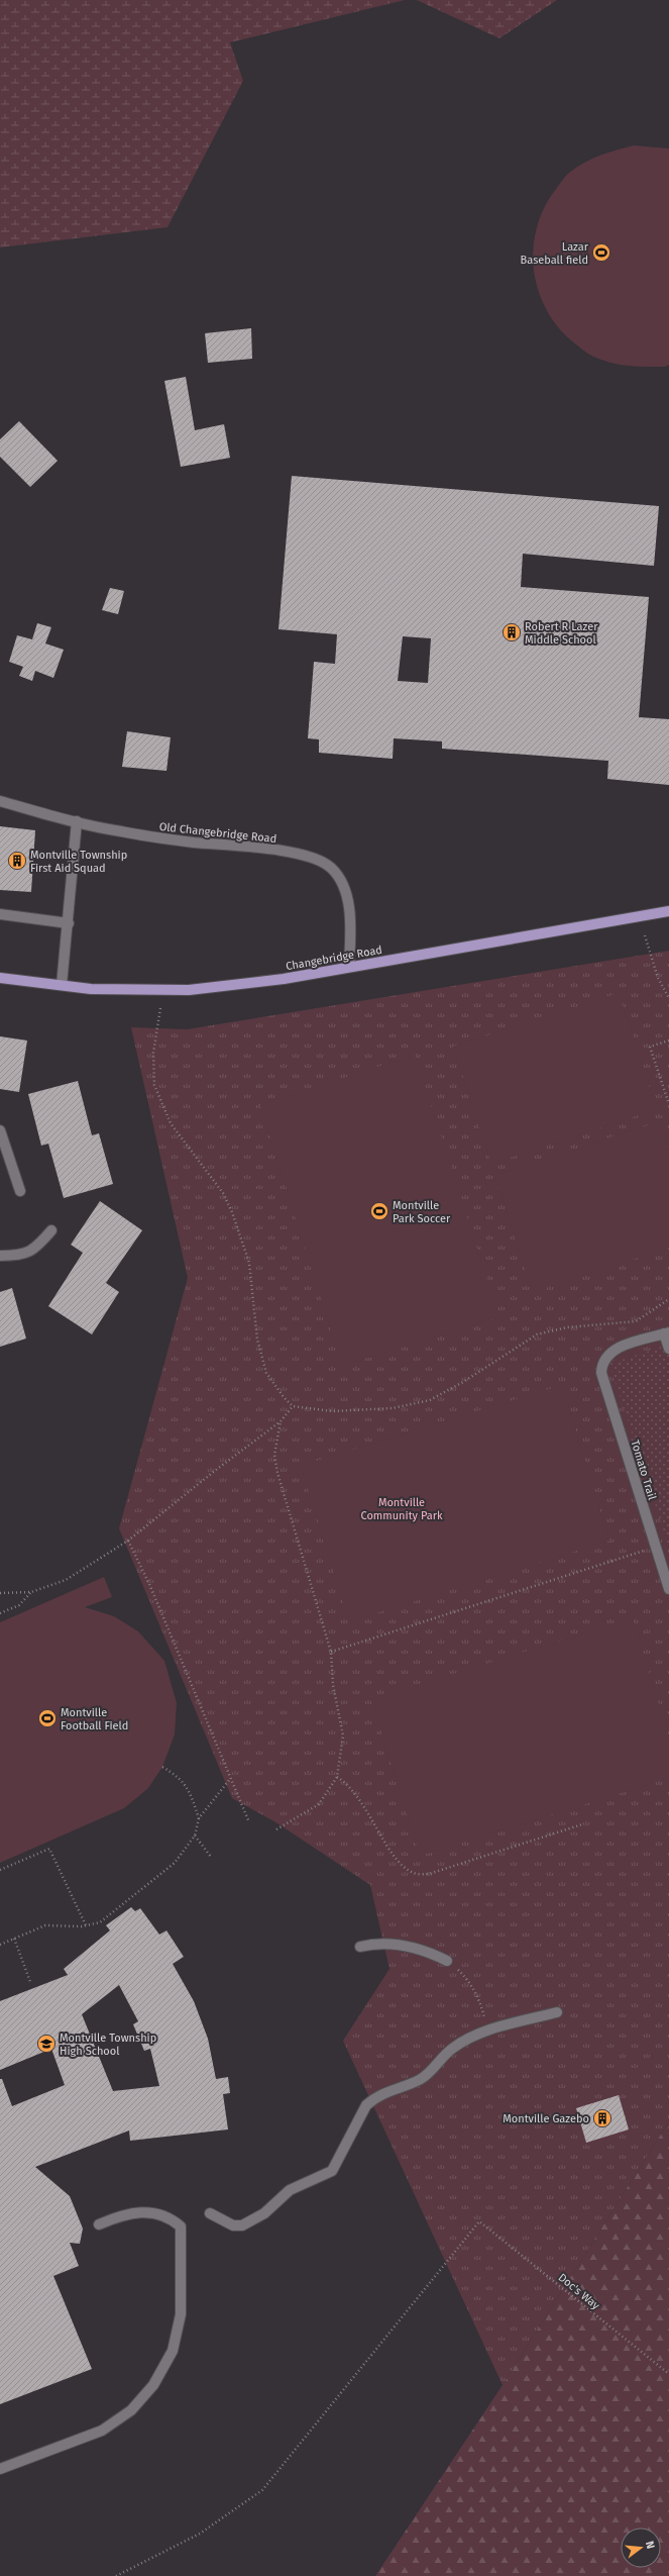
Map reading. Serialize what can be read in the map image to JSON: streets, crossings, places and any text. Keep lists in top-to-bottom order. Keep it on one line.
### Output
{"streets":{"main road":["Changebridge Road"],"street":["Old Changebridge Road","Tomato Trail"],"path":["Doc's Way"]},"crossings":[["Old Changebridge Road","Changebridge Road"]],"parks":["Montville Community Park"],"places":{"sports":["Lazar Baseball field","Montville Park Soccer","Montville Football Field"],"building":["Robert R Lazer Middle School","Montville Township First Aid Squad","Montville Gazebo"],"school or university":["Montville Township High School"]},"north":"right"}
